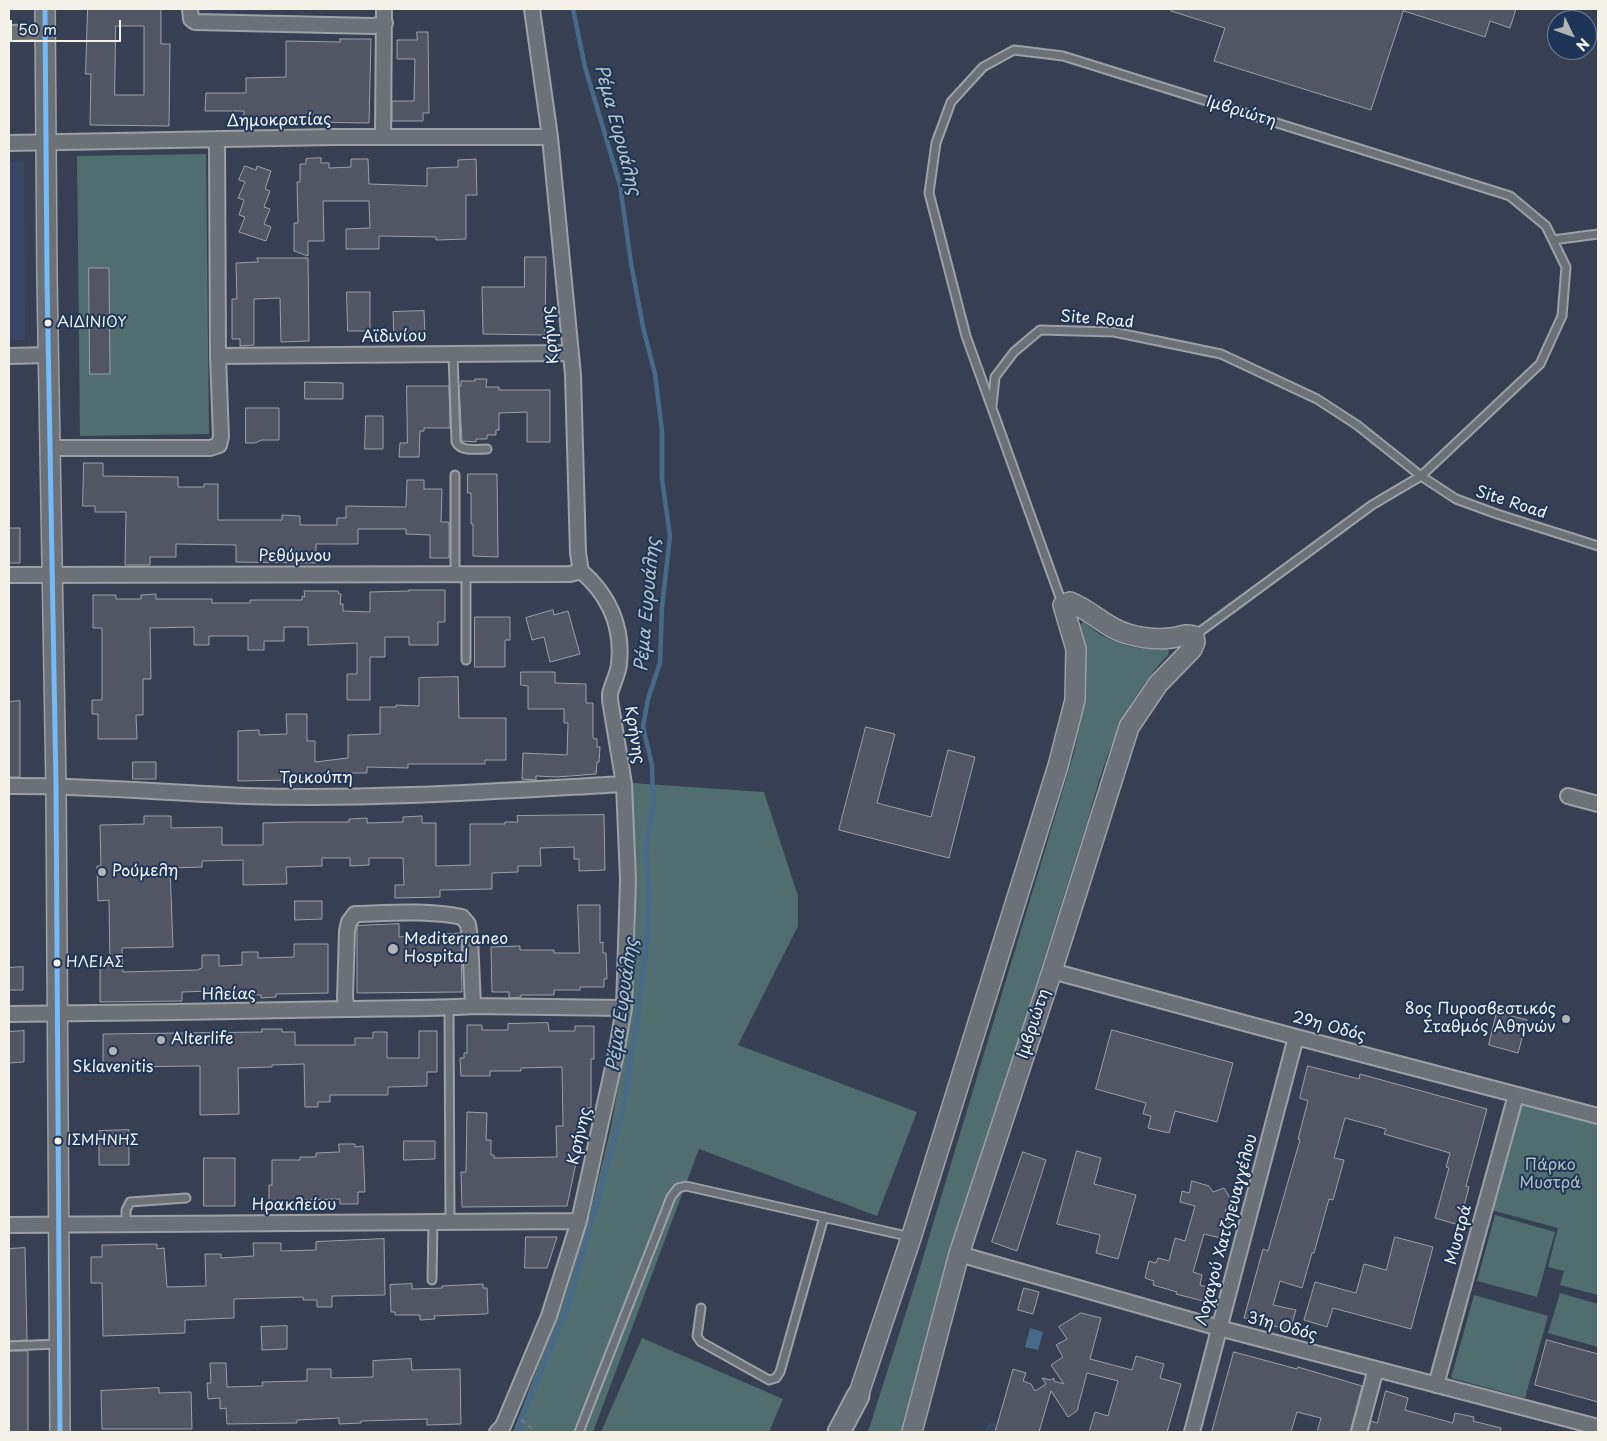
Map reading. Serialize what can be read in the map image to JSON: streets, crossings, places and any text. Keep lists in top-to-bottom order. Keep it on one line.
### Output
{"streets":{"street":["Ιμβριώτη","Δημοκρατίας","Κρήνης","Αϊδινίου","Ρεθύμνου","Τρικούπη","Ηλείας","29η Οδός","Ηρακλείου","Λοχαγού Χατζηευαγγέλου","Μυστρά","31η Οδός"],"lane":["Site Road"]},"crossings":[["Ιμβριώτη","Site Road"],["Ιμβριώτη","29η Οδός"],["Ιμβριώτη","31η Οδός"],["Δημοκρατίας","Κρήνης"],["Κρήνης","Αϊδινίου"],["Κρήνης","Ρεθύμνου"],["Κρήνης","Τρικούπη"],["Κρήνης","Ηλείας"],["Κρήνης","Ηρακλείου"],["29η Οδός","Λοχαγού Χατζηευαγγέλου"],["29η Οδός","Μυστρά"],["Λοχαγού Χατζηευαγγέλου","31η Οδός"],["Μυστρά","31η Οδός"]],"water":["Ρέμα Ευρυάλης"],"parks":["Πάρκο Μυστρά"],"places":["ΑΙΔΙΝΙΟΥ","Ρούμελη","Mediterraneo Hospital","ΗΛΕΙΑΣ","8ος Πυροσβεστικός Σταθμός Αθηνών","Alterlife","Sklavenitis","ΙΣΜΗΝΗΣ"],"scale_bar":"50 m","north":"bottom right"}
